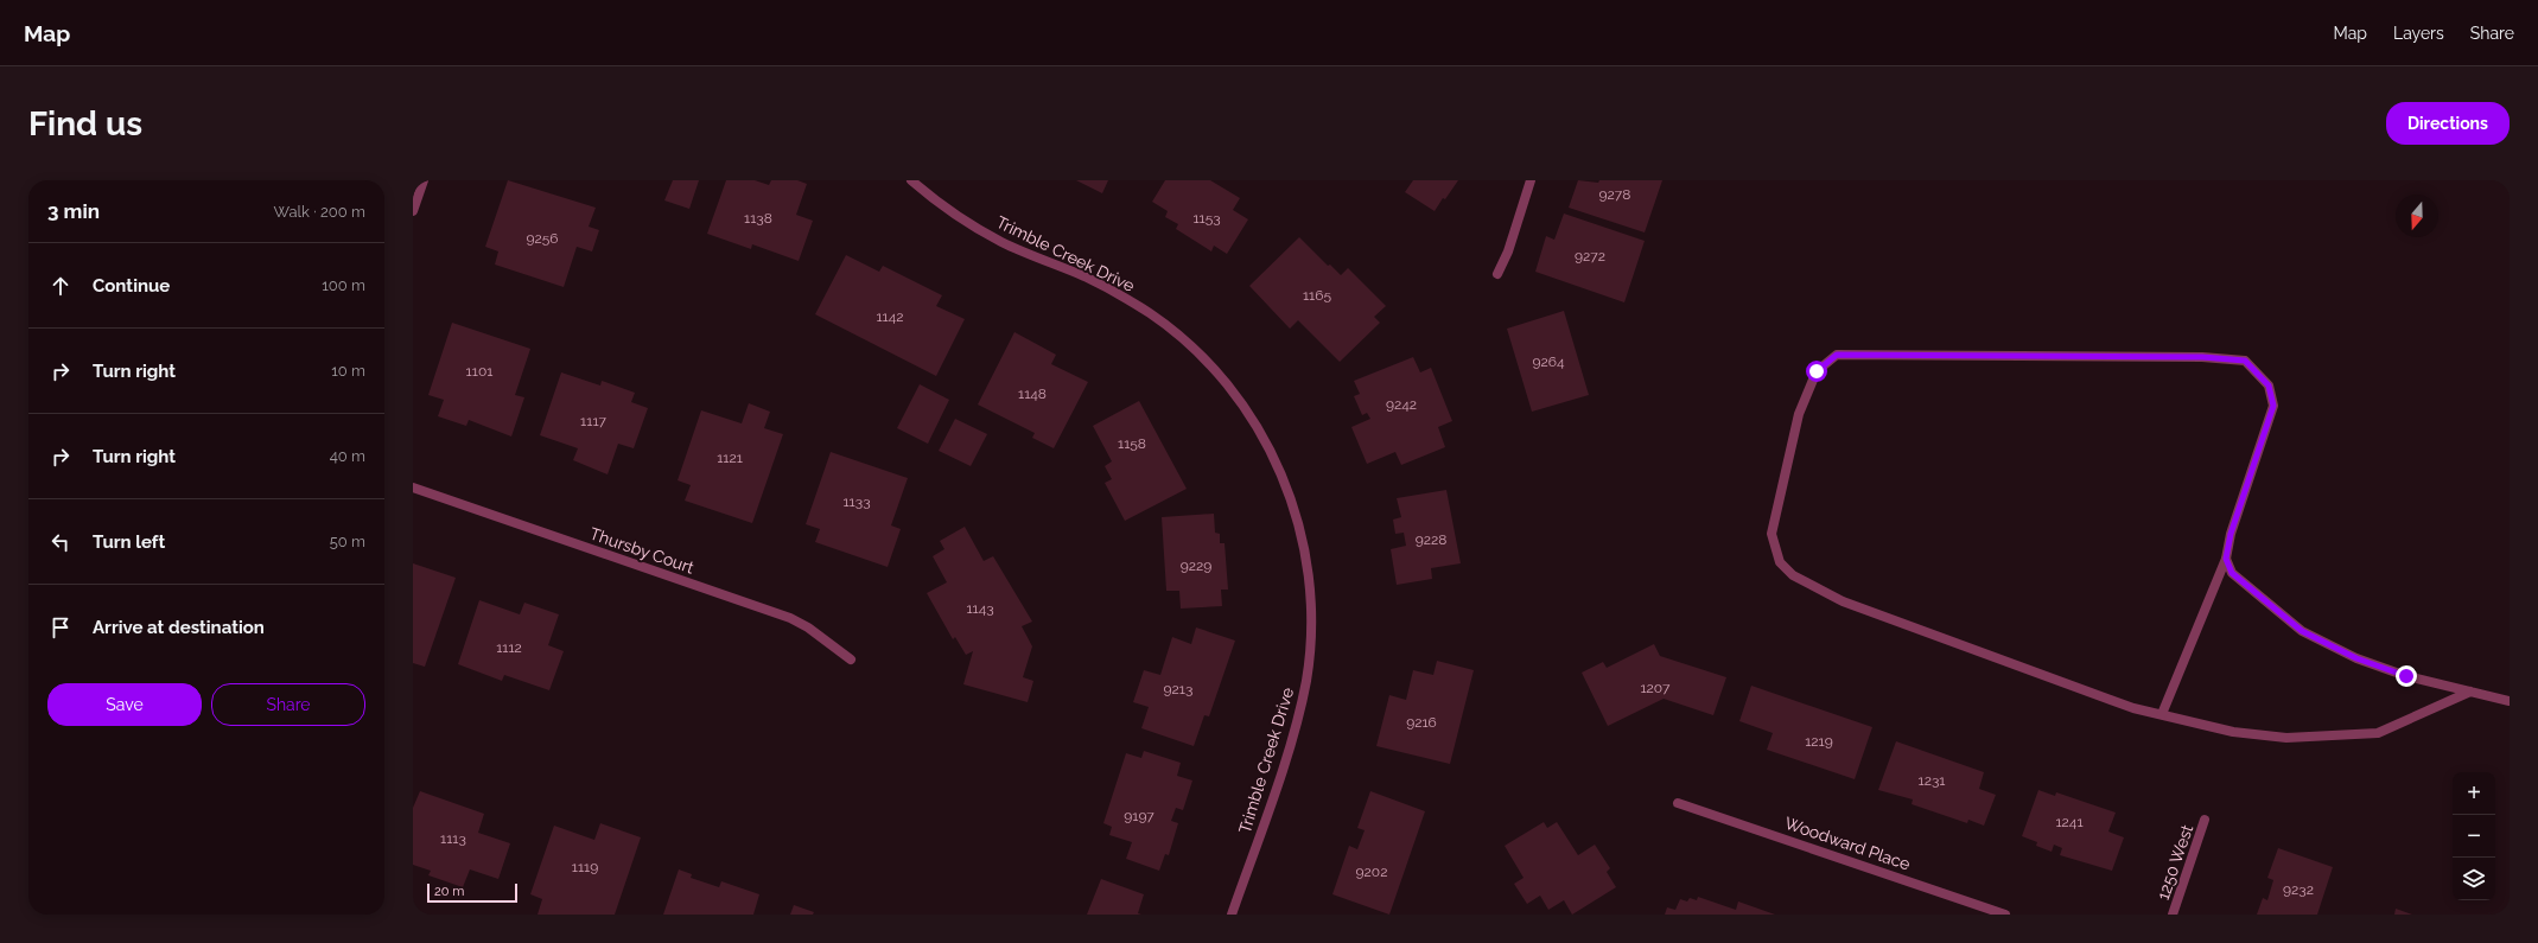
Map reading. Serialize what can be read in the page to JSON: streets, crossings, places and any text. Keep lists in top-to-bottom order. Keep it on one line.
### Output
{"streets":{"street":["Trimble Creek Drive","Thursby Court","Woodward Place","1250 West"]},"house_numbers":["9278","1138","1153","9256","9272","1165","1142","9264","1101","1148","9242","1117","1158","1121","1133","9228","9229","1143","1112","1207","9213","9216","1219","1231","9197","1241","1113","1119","9202","9232"],"scale_bar":"20 m","north":"bottom","page":{"header":"Map","nav":["Map","Layers","Share"],"buttons":["Directions",["Save","Share"]],"title":"Find us","heading":["3 min","Walk · 200 m"],"list":[["Continue","100 m"],["Turn right","10 m"],["Turn right","40 m"],["Turn left","50 m"],"Arrive at destination"],"map_buttons":["+","−"],"scale":"20 m"}}
